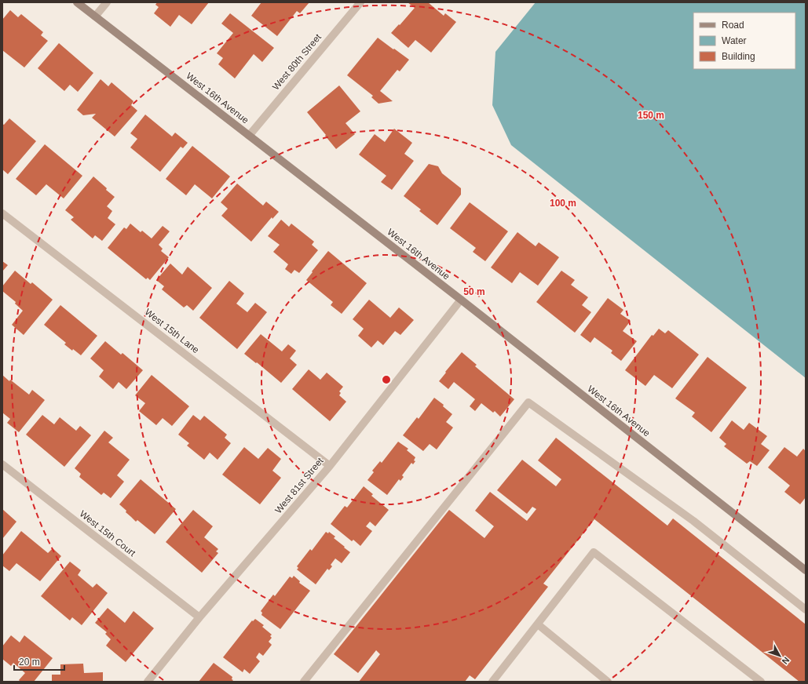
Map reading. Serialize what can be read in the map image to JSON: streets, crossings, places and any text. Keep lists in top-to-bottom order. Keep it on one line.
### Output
{"streets":{"street":["West 80th Street","West 16th Avenue","West 15th Lane","West 81st Street","West 15th Court"]},"crossings":[["West 80th Street","West 16th Avenue"],["West 16th Avenue","West 81st Street"],["West 15th Lane","West 81st Street"],["West 81st Street","West 15th Court"]],"legend":["Road","Water","Building"],"scale_bar":"20 m","north":"bottom right","rings":["150 m","100 m","50 m"]}
